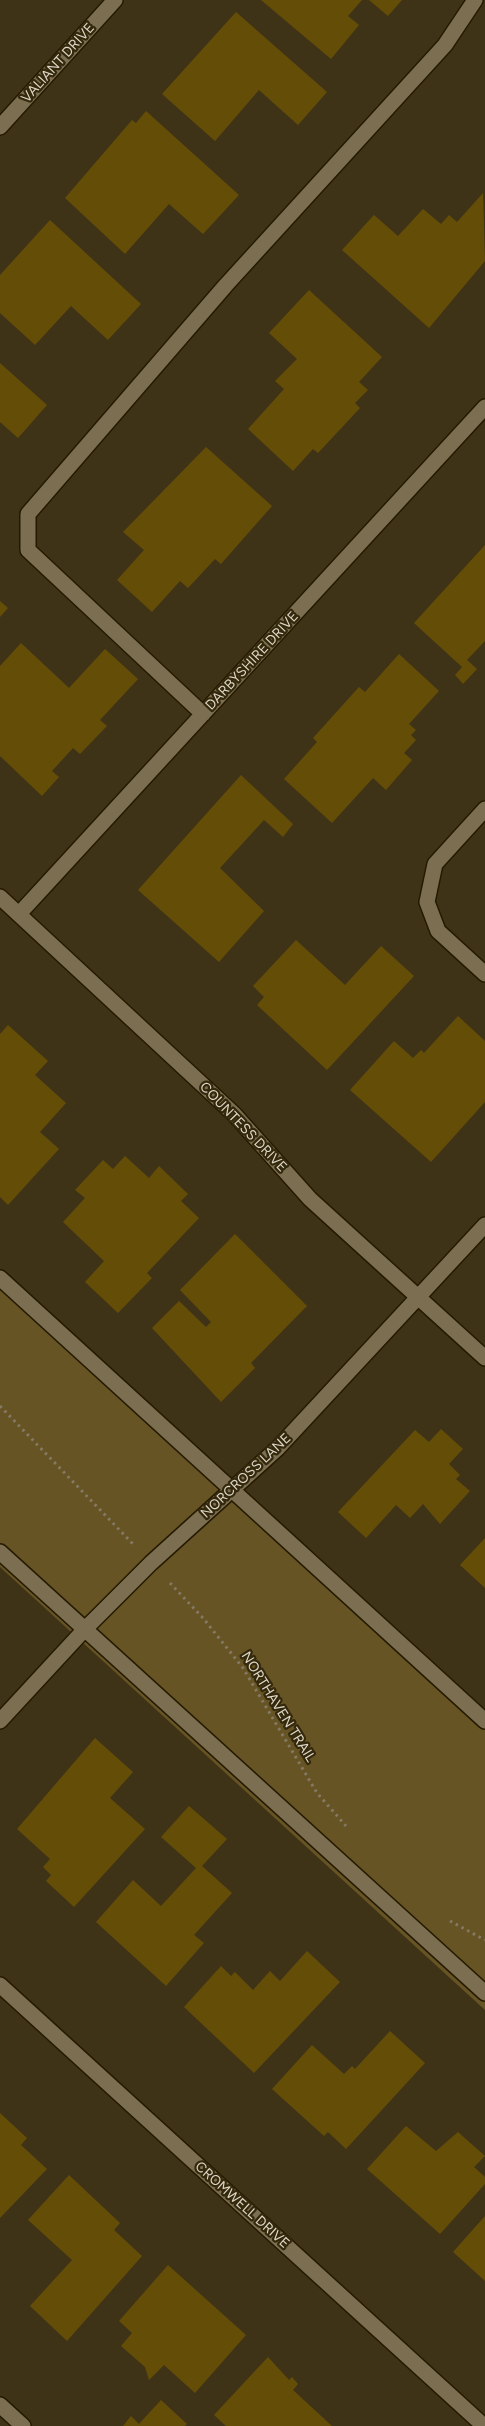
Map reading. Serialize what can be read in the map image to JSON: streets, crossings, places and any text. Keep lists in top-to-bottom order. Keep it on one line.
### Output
{"streets":{"street":["VALIANT DRIVE","DARBYSHIRE DRIVE","COUNTESS DRIVE","NORCROSS LANE","CROMWELL DRIVE"],"path":["NORTHAVEN TRAIL"]},"crossings":[["DARBYSHIRE DRIVE","COUNTESS DRIVE"],["COUNTESS DRIVE","NORCROSS LANE"],["NORCROSS LANE","NORTHAVEN TRAIL"]]}
